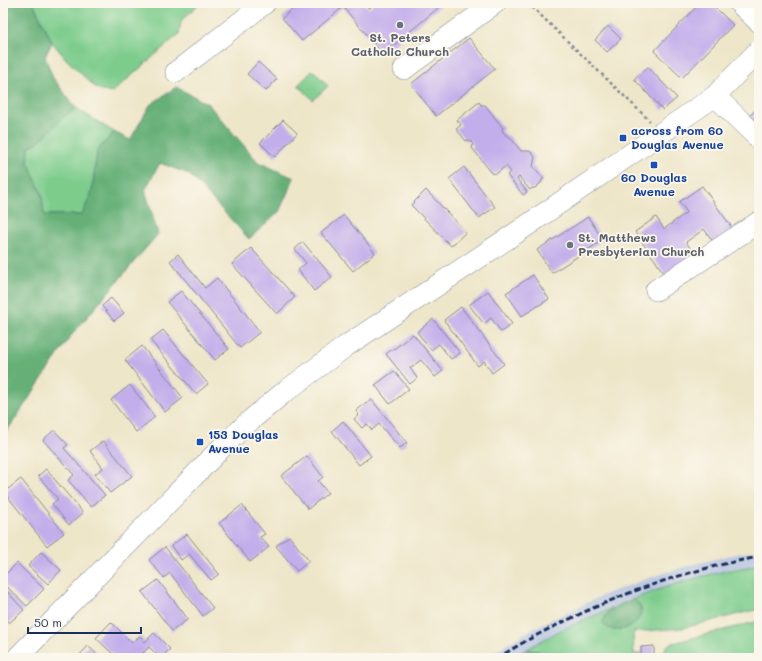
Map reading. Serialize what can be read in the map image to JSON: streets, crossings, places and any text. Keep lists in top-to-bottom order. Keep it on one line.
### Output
{"places":{"other":["St. Peters Catholic Church","St. Matthews Presbyterian Church"],"transit":["across from 60 Douglas Avenue","60 Douglas Avenue","153 Douglas Avenue"]},"scale_bar":"50 m"}
